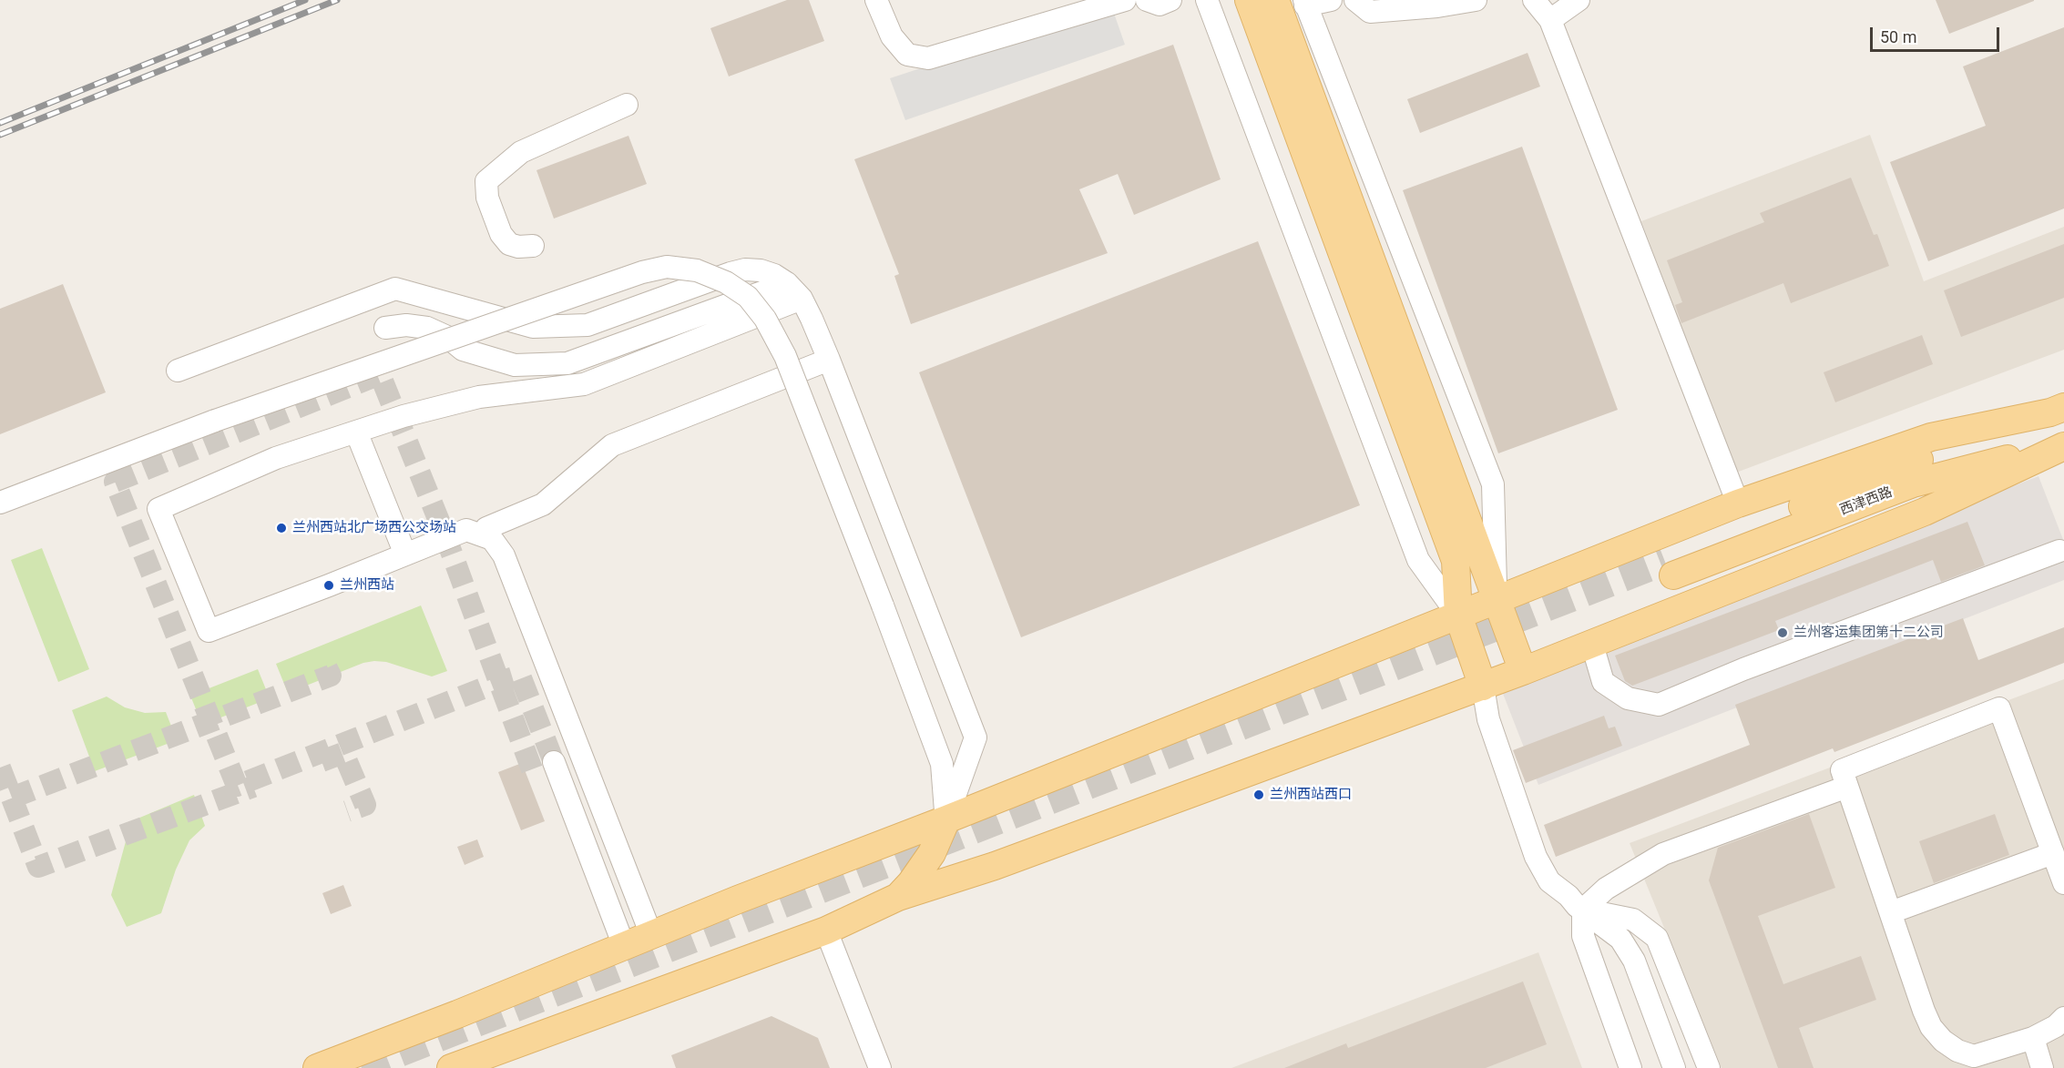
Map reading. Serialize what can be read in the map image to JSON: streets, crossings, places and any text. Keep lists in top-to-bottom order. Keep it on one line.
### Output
{"streets":{"main road":["西津西路"]},"places":["兰州西站北广场西公交场站","兰州西站","兰州客运集团第十二公司","兰州西站西口"],"scale_bar":"50 m"}
